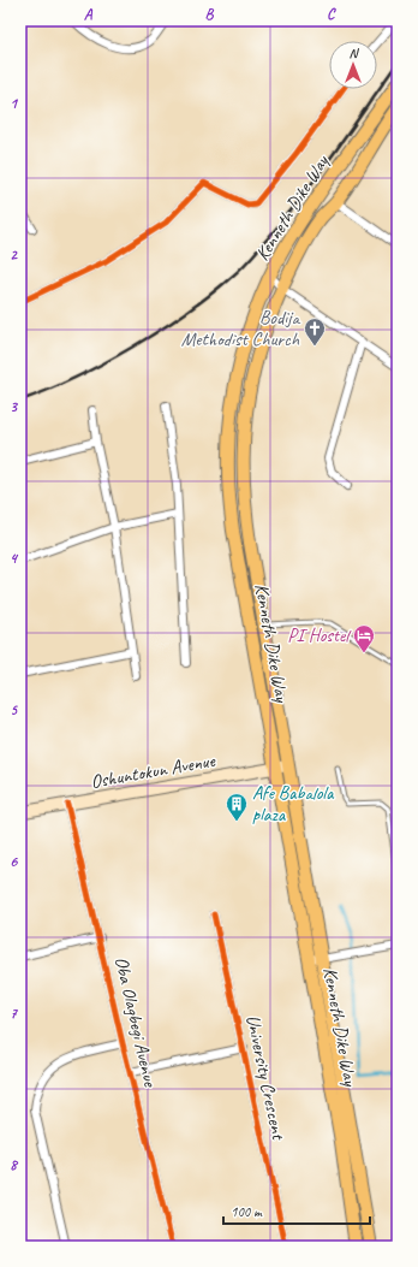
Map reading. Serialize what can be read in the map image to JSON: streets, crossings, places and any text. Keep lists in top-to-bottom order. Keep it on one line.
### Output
{"streets":{"highway":["Kenneth Dike Way"],"main road":["Oshuntokun Avenue"],"street":["Oba Olagbegi Avenue","University Crescent"]},"crossings":[["Kenneth Dike Way","Oshuntokun Avenue"],["Oshuntokun Avenue","Oba Olagbegi Avenue"],["Oba Olagbegi Avenue","University Crescent"]],"places":{"church":["Bodija Methodist Church"],"hotel":["PI Hostel"],"building":["Afe Babalola plaza"]},"scale_bar":"100 m","north":"top","grid":{"columns":["A","B","C"],"rows":["1","2","3","4","5","6","7","8"]}}
